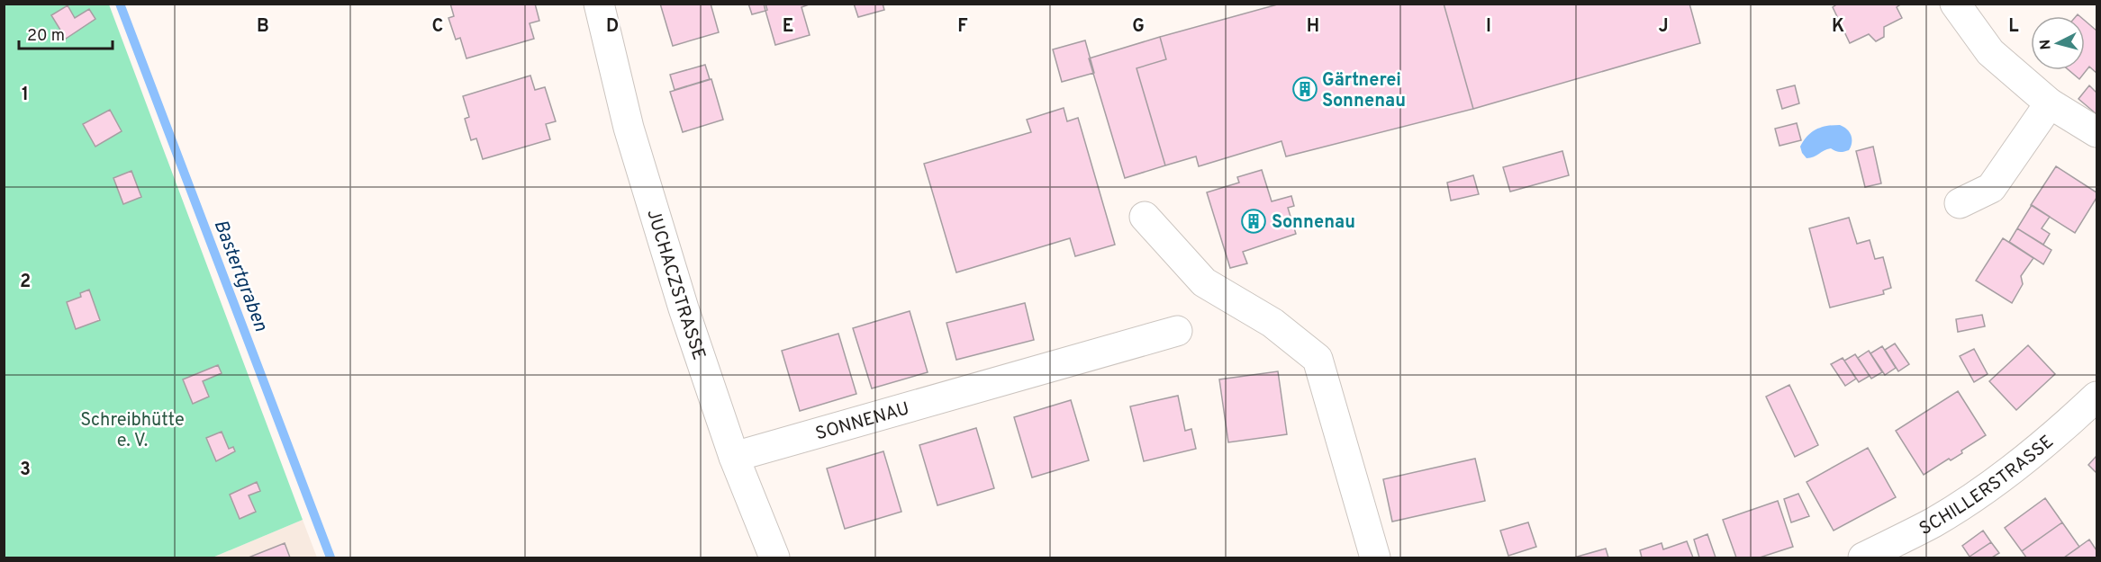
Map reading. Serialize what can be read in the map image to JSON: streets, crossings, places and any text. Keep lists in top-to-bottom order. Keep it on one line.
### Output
{"streets":{"street":["JUCHACZSTRASSE","SONNENAU","SCHILLERSTRASSE"]},"crossings":[["JUCHACZSTRASSE","SONNENAU"]],"water":["Bastertgraben"],"parks":["Schreibhütte e. V."],"places":{"building":["Gärtnerei Sonnenau","Sonnenau"]},"scale_bar":"20 m","north":"left","grid":{"columns":["B","C","D","E","F","G","H","I","J","K","L"],"rows":["1","2","3"]}}
